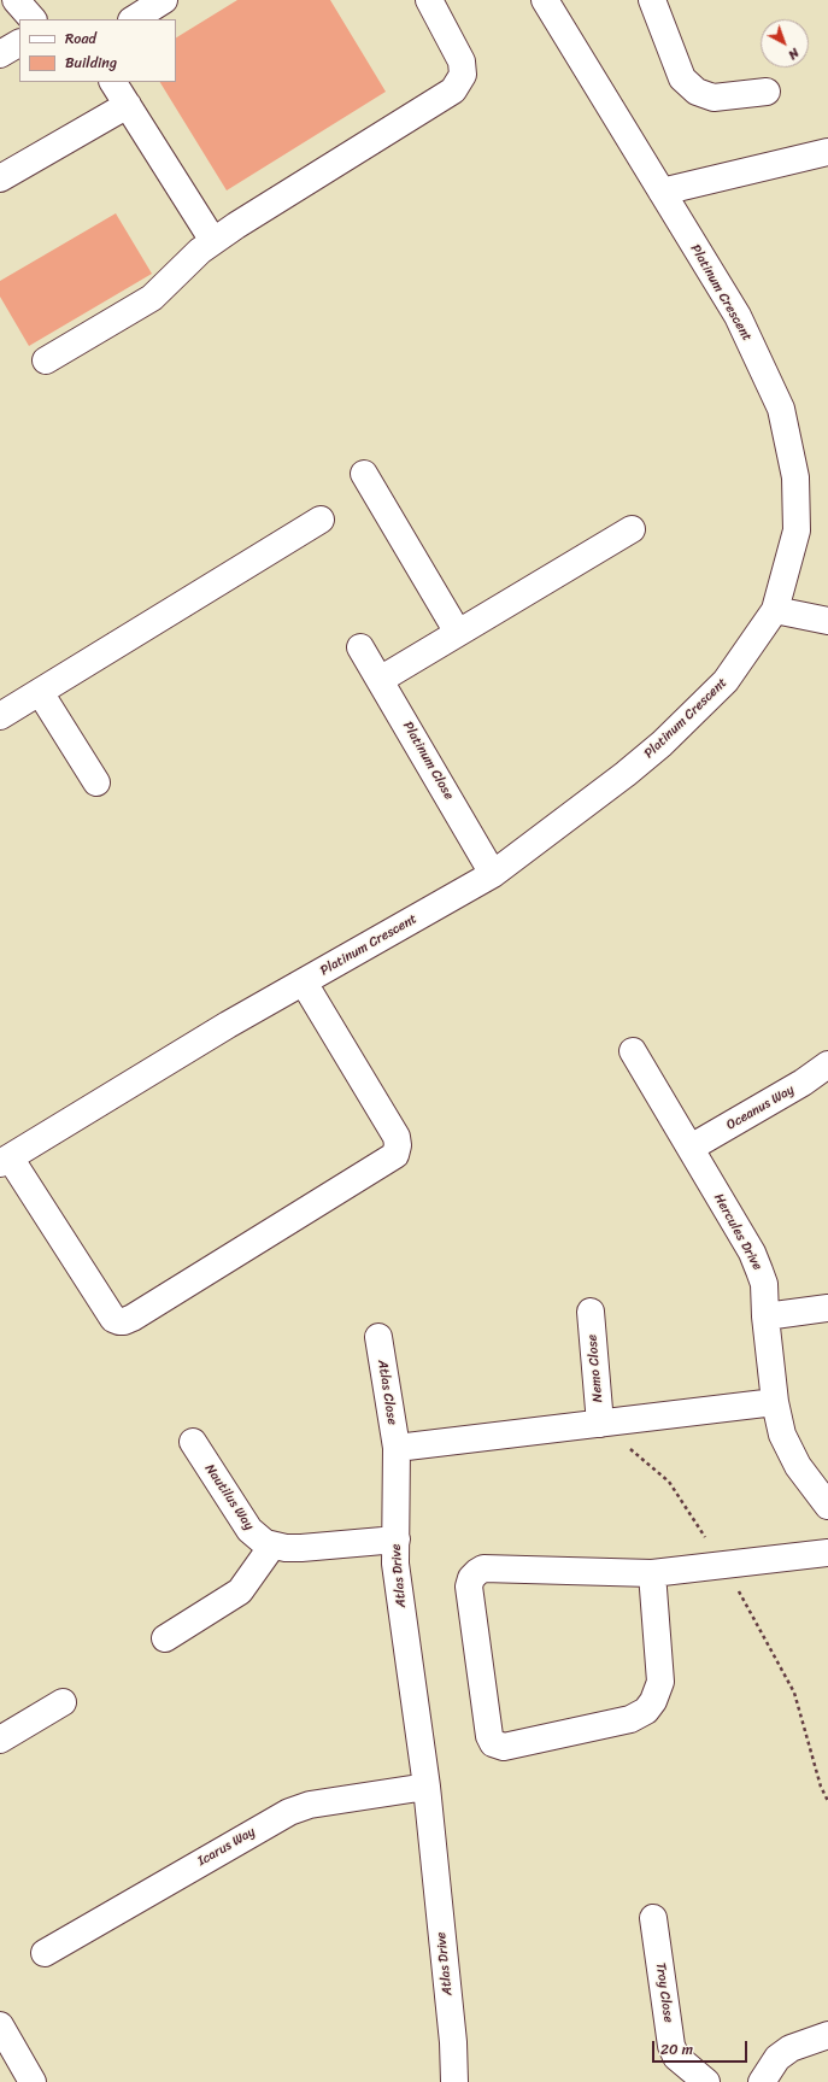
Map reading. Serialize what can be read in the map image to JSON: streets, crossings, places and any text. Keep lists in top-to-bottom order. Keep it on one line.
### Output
{"streets":{"street":["Platinum Crescent","Platinum Close","Oceanus Way","Hercules Drive","Nemo Close","Atlas Close","Nautilus Way","Atlas Drive","Icarus Way","Troy Close"]},"crossings":[["Platinum Crescent","Platinum Close"],["Oceanus Way","Hercules Drive"],["Atlas Close","Atlas Drive"],["Nautilus Way","Atlas Drive"],["Atlas Drive","Icarus Way"]],"legend":["Road","Building"],"scale_bar":"20 m","north":"bottom right"}
